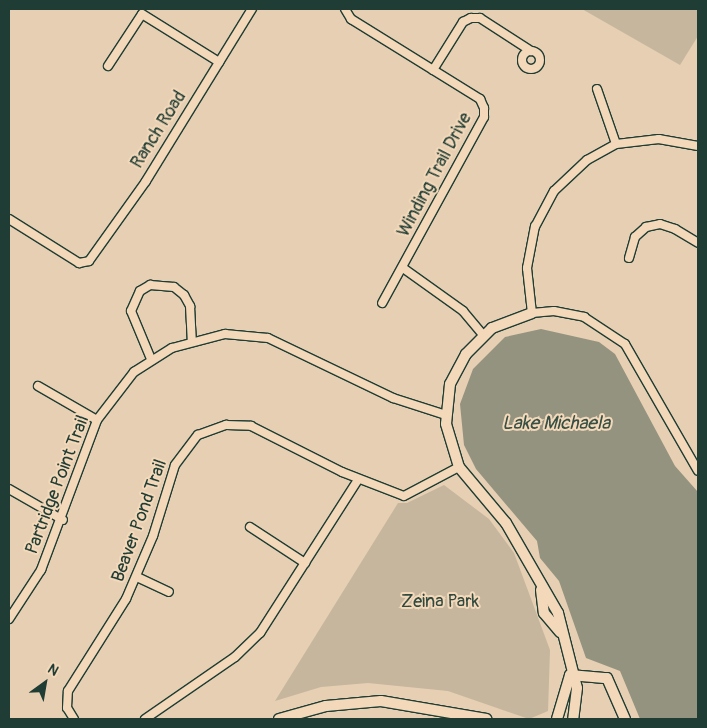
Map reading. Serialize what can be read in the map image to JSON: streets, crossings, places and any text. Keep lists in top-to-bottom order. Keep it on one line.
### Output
{"streets":{"street":["Ranch Road","Winding Trail Drive","Partridge Point Trail","Beaver Pond Trail"]},"water":["Lake Michaela"],"parks":["Zeina Park"],"north":"top right"}
